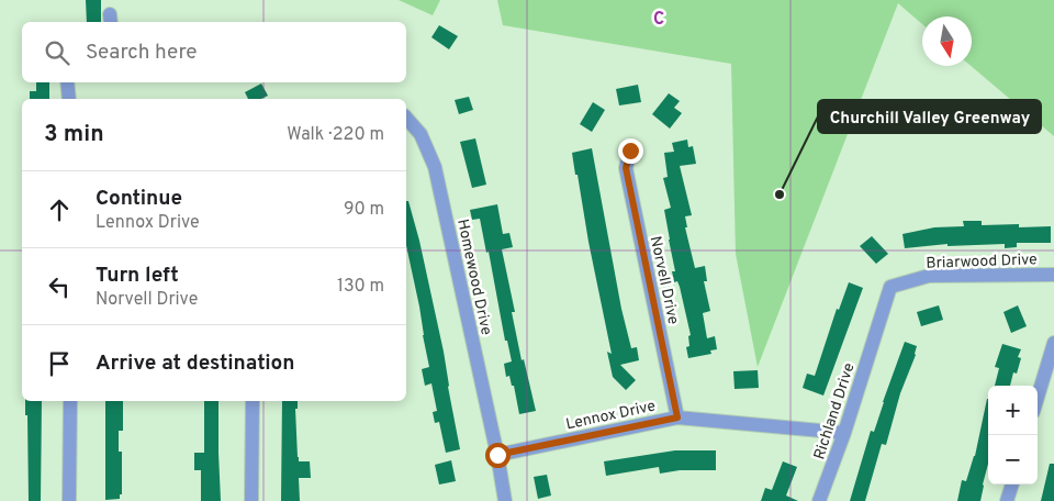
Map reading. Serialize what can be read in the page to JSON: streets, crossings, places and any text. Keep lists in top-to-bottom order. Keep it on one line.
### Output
{"streets":{"street":["Briarwood Drive","Homewood Drive","Norvell Drive","Richland Drive","Lennox Drive"]},"crossings":[["Briarwood Drive","Richland Drive"],["Homewood Drive","Lennox Drive"],["Norvell Drive","Lennox Drive"],["Richland Drive","Lennox Drive"]],"places":["Churchill Valley Greenway"],"north":"bottom","page":{"search":"Search here","heading":["3 min","Walk · 220 m"],"list":[["Continue","Lennox Drive","90 m"],["Turn left","Norvell Drive","130 m"],"Arrive at destination"],"map_buttons":["+","−"]},"grid":{"columns":["C"]}}
